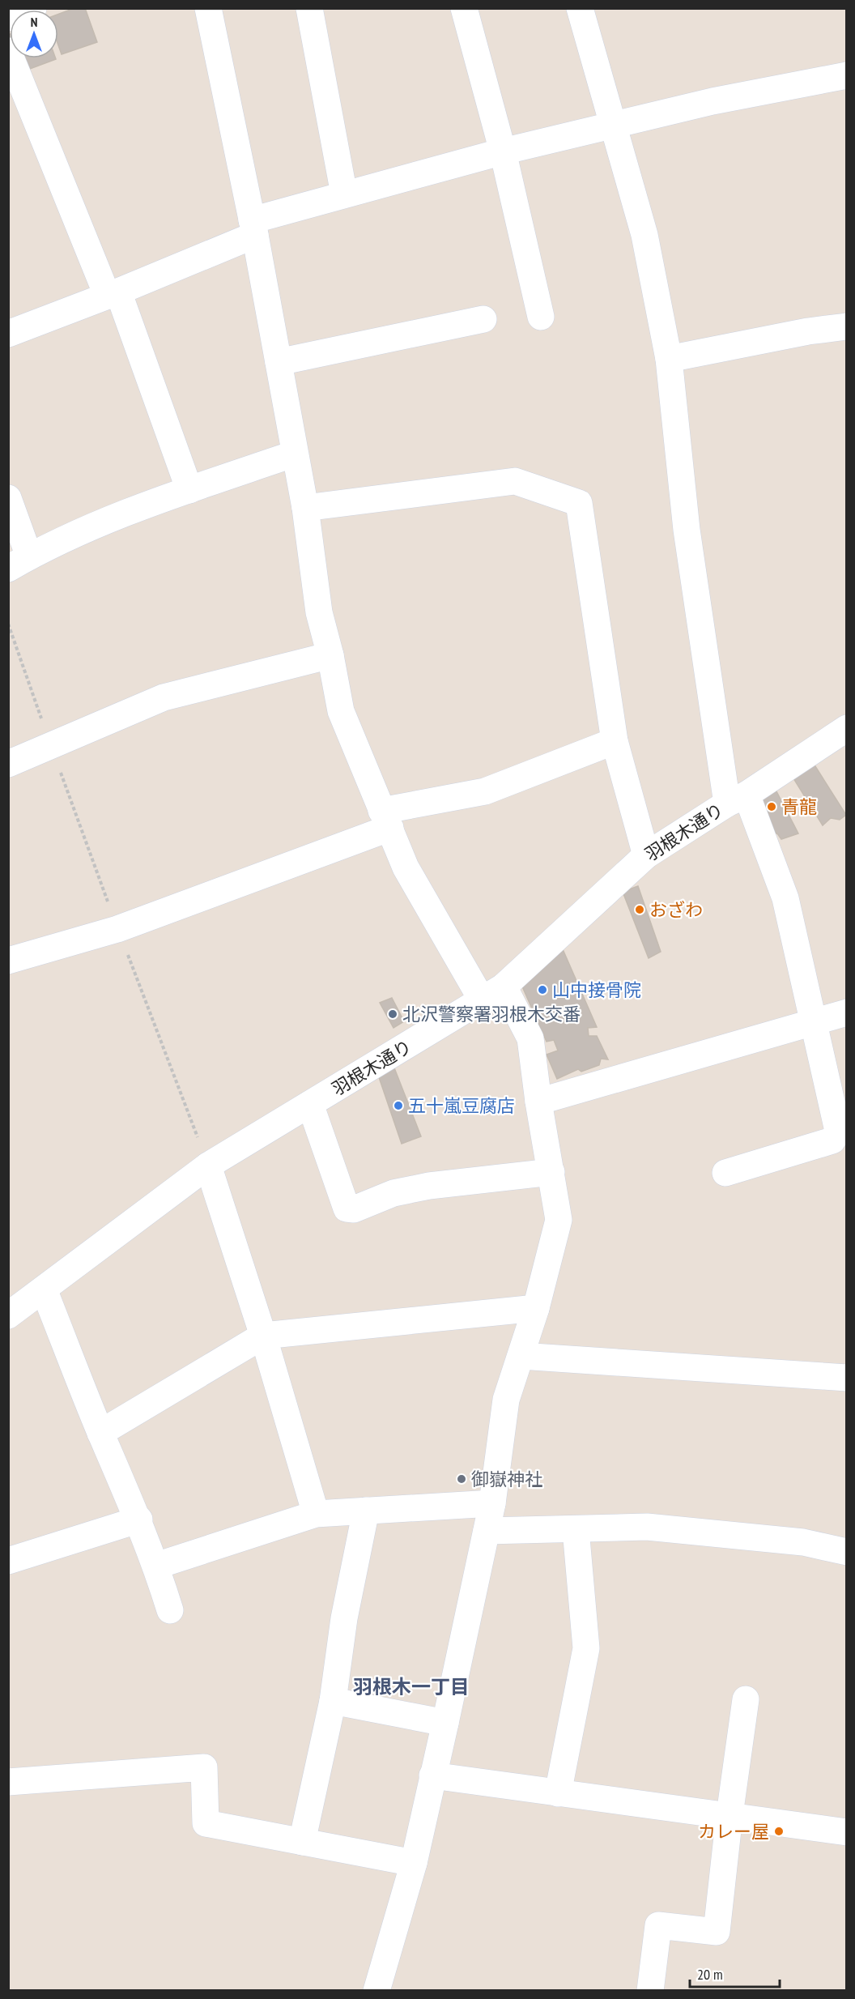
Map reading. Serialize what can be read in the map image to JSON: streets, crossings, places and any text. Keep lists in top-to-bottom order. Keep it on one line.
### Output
{"streets":{"street":["羽根木通り"]},"districts":["羽根木一丁目"],"places":["青龍","おざわ","山中接骨院","北沢警察署羽根木交番","五十嵐豆腐店","御嶽神社","カレー屋"],"scale_bar":"20 m","north":"top"}
